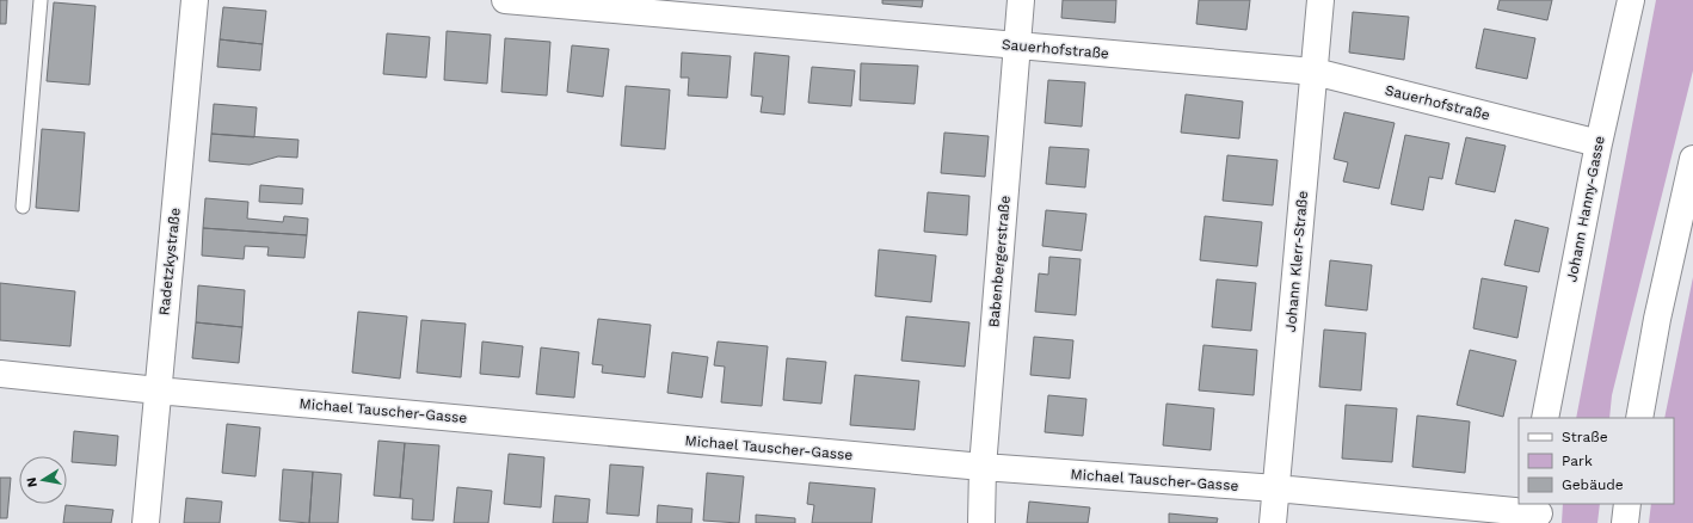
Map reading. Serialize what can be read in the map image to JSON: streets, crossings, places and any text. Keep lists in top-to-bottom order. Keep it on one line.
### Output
{"streets":{"street":["Sauerhofstraße","Johann Hanny-Gasse","Radetzkystraße","Babenbergerstraße","Johann Klerr-Straße","Michael Tauscher-Gasse"]},"crossings":[["Sauerhofstraße","Johann Hanny-Gasse"],["Sauerhofstraße","Babenbergerstraße"],["Sauerhofstraße","Johann Klerr-Straße"],["Radetzkystraße","Michael Tauscher-Gasse"],["Babenbergerstraße","Michael Tauscher-Gasse"],["Johann Klerr-Straße","Michael Tauscher-Gasse"]],"legend":["Straße","Park","Gebäude"],"north":"left"}
